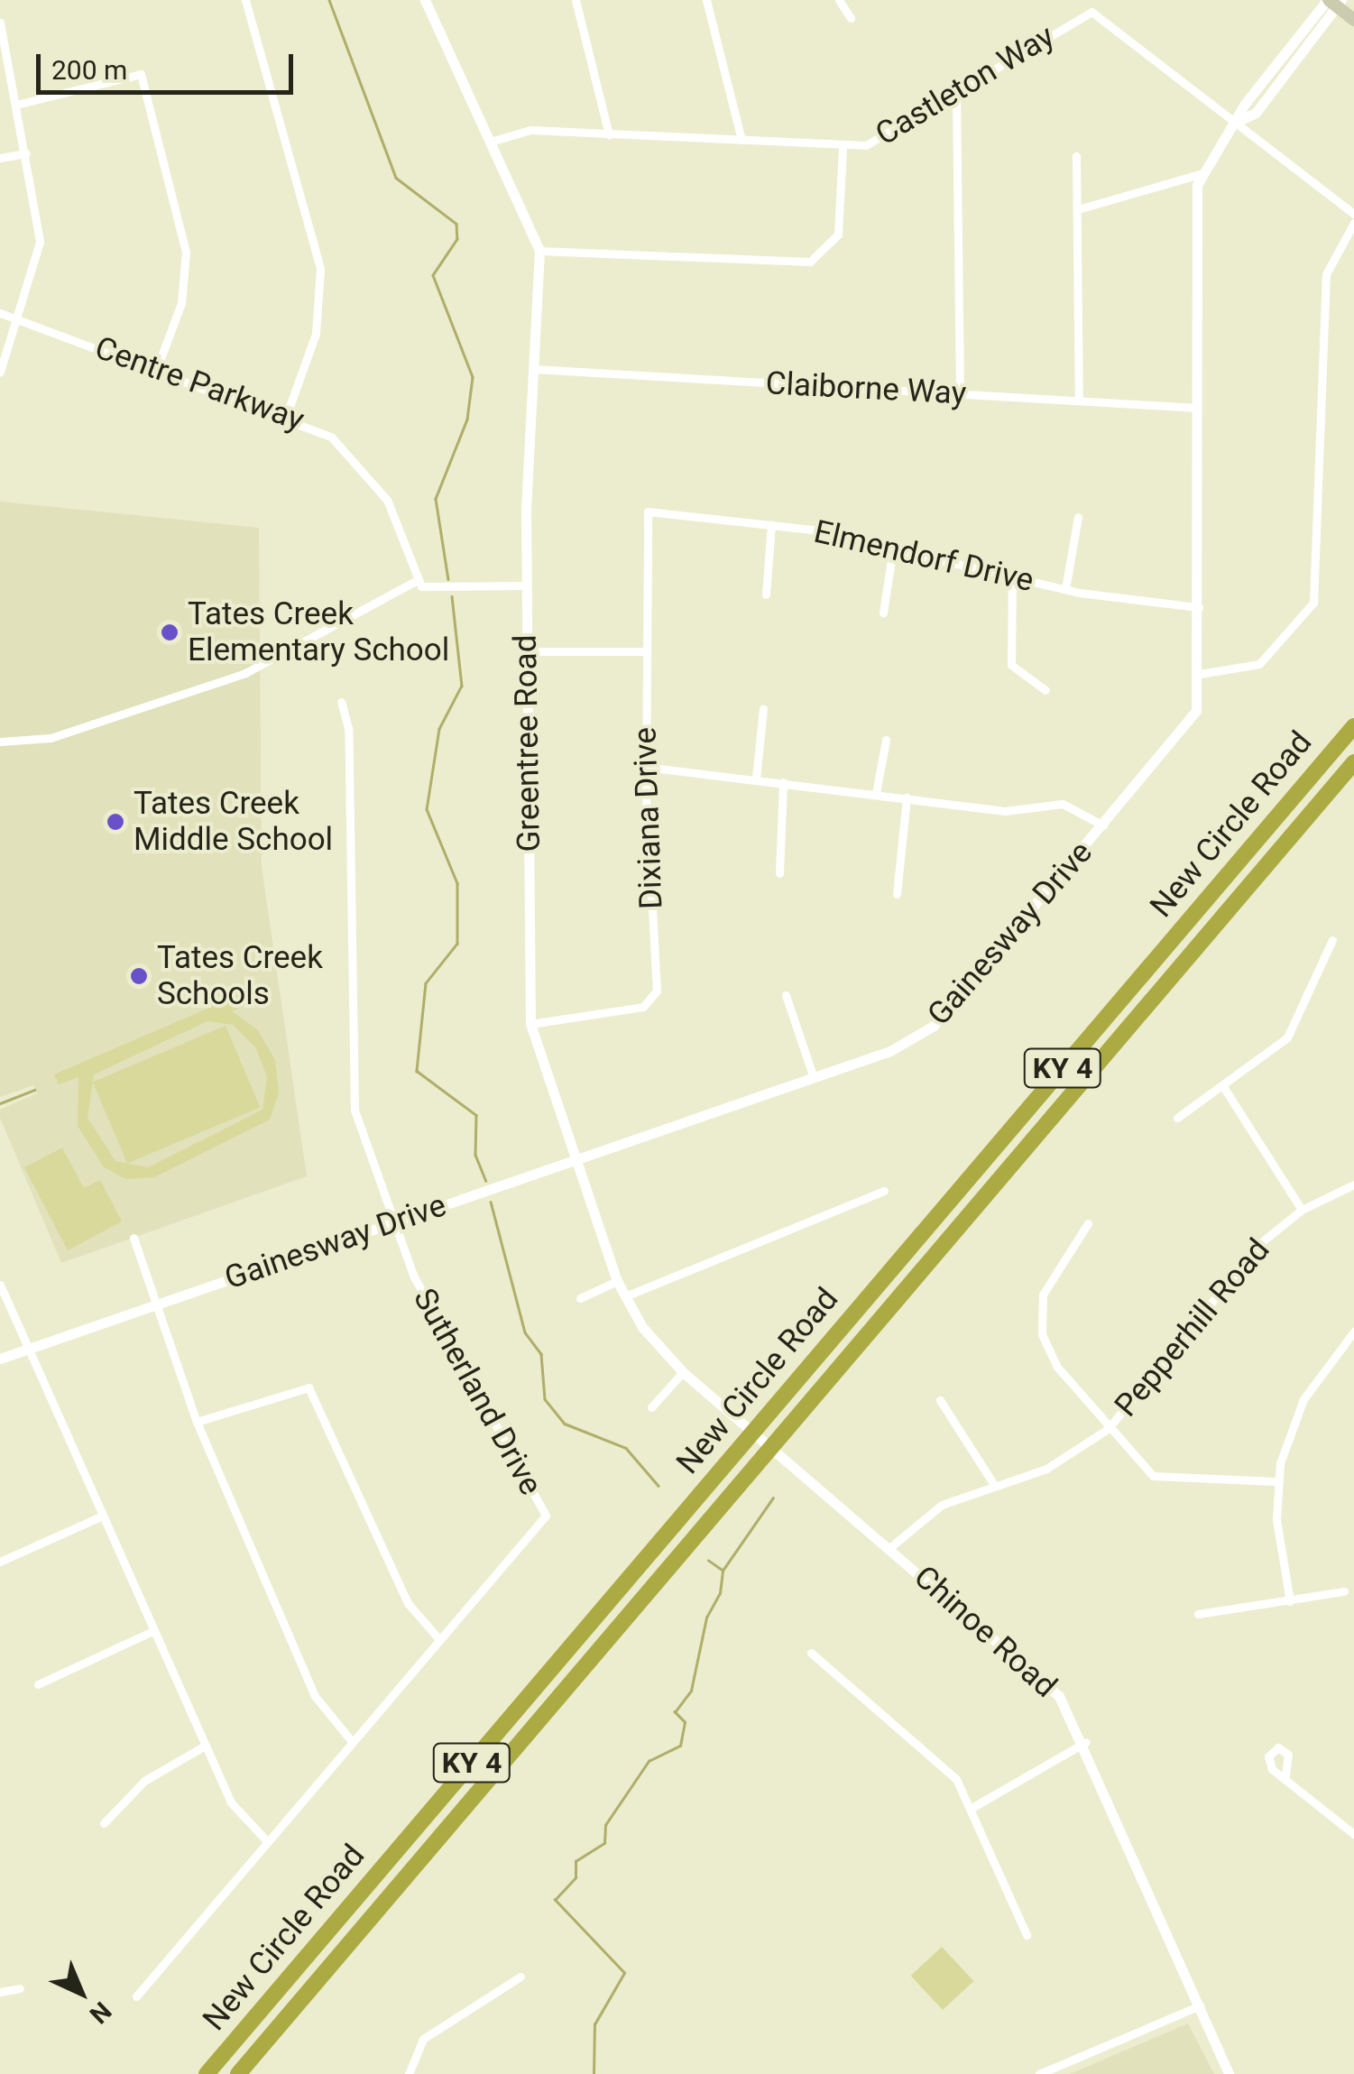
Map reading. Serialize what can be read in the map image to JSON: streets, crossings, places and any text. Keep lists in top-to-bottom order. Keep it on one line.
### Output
{"streets":{"highway":["New Circle Road","KY 4"],"street":["Castleton Way","Centre Parkway","Claiborne Way","Elmendorf Drive","Greentree Road","Dixiana Drive","Gainesway Drive","Pepperhill Road","Sutherland Drive","Chinoe Road"]},"crossings":[["Castleton Way","Greentree Road"],["Claiborne Way","Greentree Road"],["Claiborne Way","Gainesway Drive"],["Elmendorf Drive","Dixiana Drive"],["Elmendorf Drive","Gainesway Drive"],["Greentree Road","Dixiana Drive"],["Greentree Road","Gainesway Drive"],["Greentree Road","Chinoe Road"],["Gainesway Drive","Sutherland Drive"],["Pepperhill Road","Chinoe Road"]],"places":["Tates Creek Elementary School","Tates Creek Middle School","Tates Creek Schools"],"scale_bar":"200 m","north":"bottom right"}
